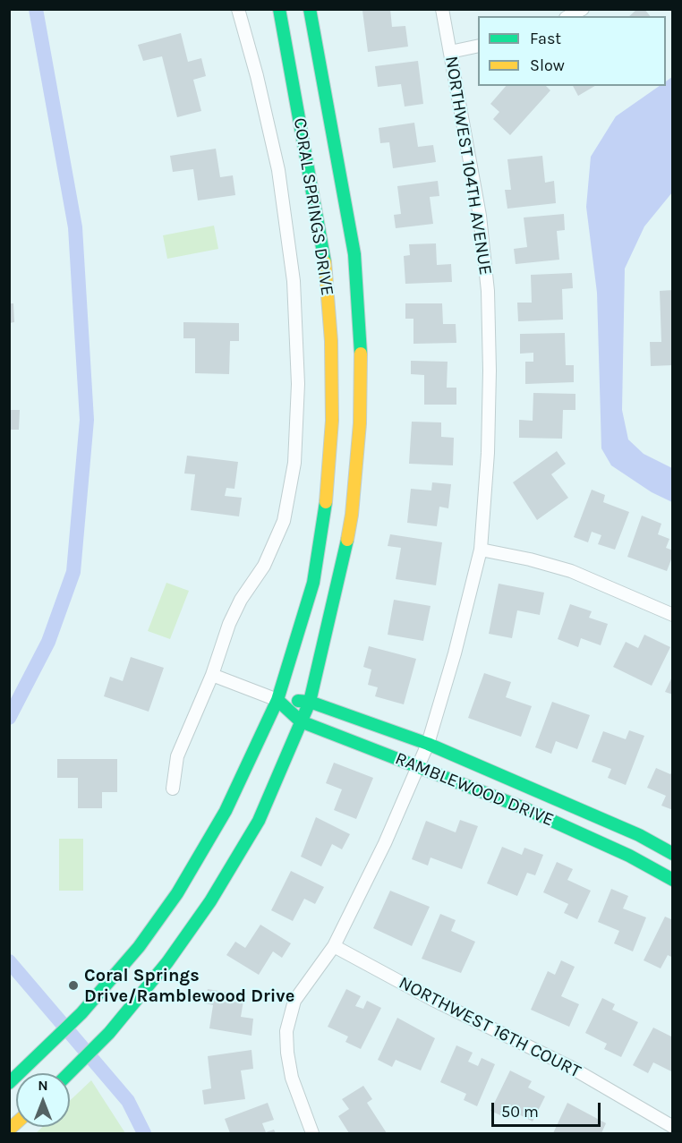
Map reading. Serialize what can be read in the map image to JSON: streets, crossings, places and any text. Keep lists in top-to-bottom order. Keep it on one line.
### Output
{"streets":{"main road":["CORAL SPRINGS DRIVE","RAMBLEWOOD DRIVE"],"street":["NORTHWEST 104TH AVENUE","NORTHWEST 16TH COURT"]},"crossings":[["NORTHWEST 104TH AVENUE","RAMBLEWOOD DRIVE"],["NORTHWEST 104TH AVENUE","NORTHWEST 16TH COURT"],["CORAL SPRINGS DRIVE","RAMBLEWOOD DRIVE"]],"places":["Coral Springs Drive/Ramblewood Drive"],"legend":["Fast","Slow"],"scale_bar":"50 m","north":"top"}
